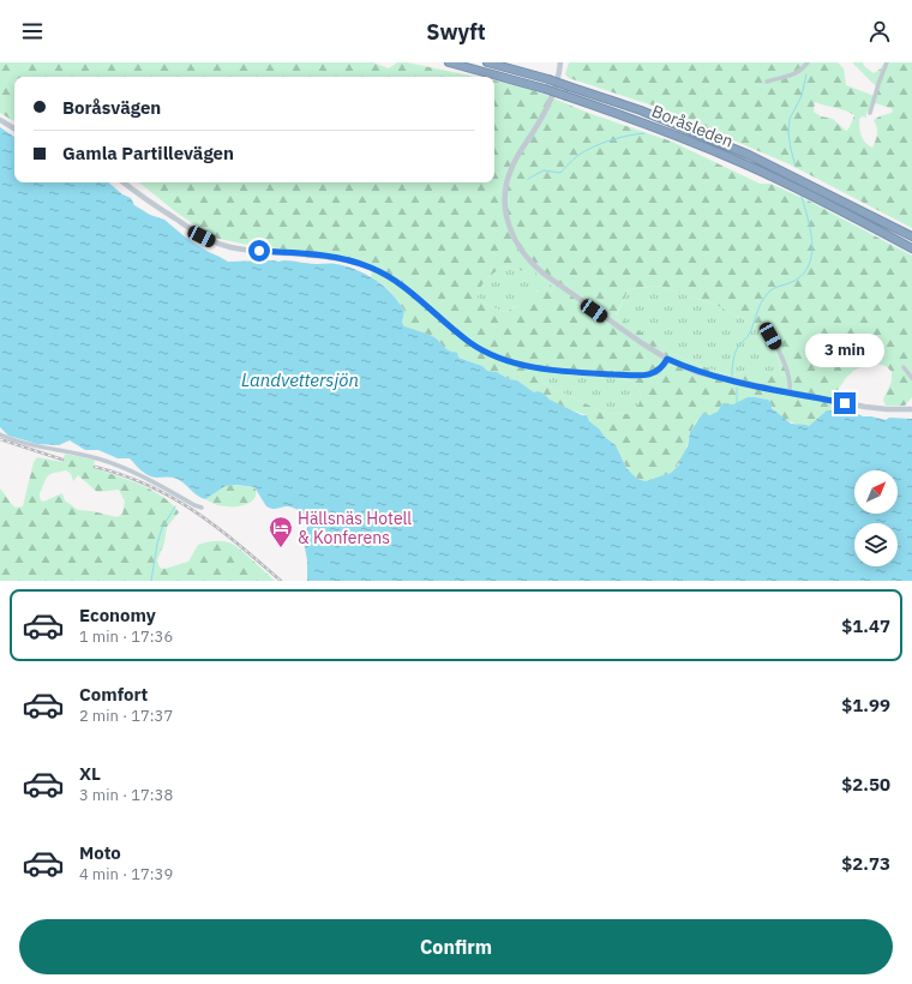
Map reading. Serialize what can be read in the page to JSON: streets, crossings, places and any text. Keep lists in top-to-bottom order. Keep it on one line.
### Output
{"streets":{"highway":["Boråsleden"]},"water":["Landvettersjön"],"places":{"hotel":["Hällsnäs Hotell & Konferens"]},"north":"top right","page":{"header":"Swyft","banner":["Boråsvägen","Gamla Partillevägen"],"bubble":"3 min","list":[{"name":"Economy","note":"1 min · 17:36","value":"$1.47"},{"name":"Comfort","note":"2 min · 17:37","value":"$1.99"},{"name":"XL","note":"3 min · 17:38","value":"$2.50"},{"name":"Moto","note":"4 min · 17:39","value":"$2.73"}],"buttons":"Confirm"}}
